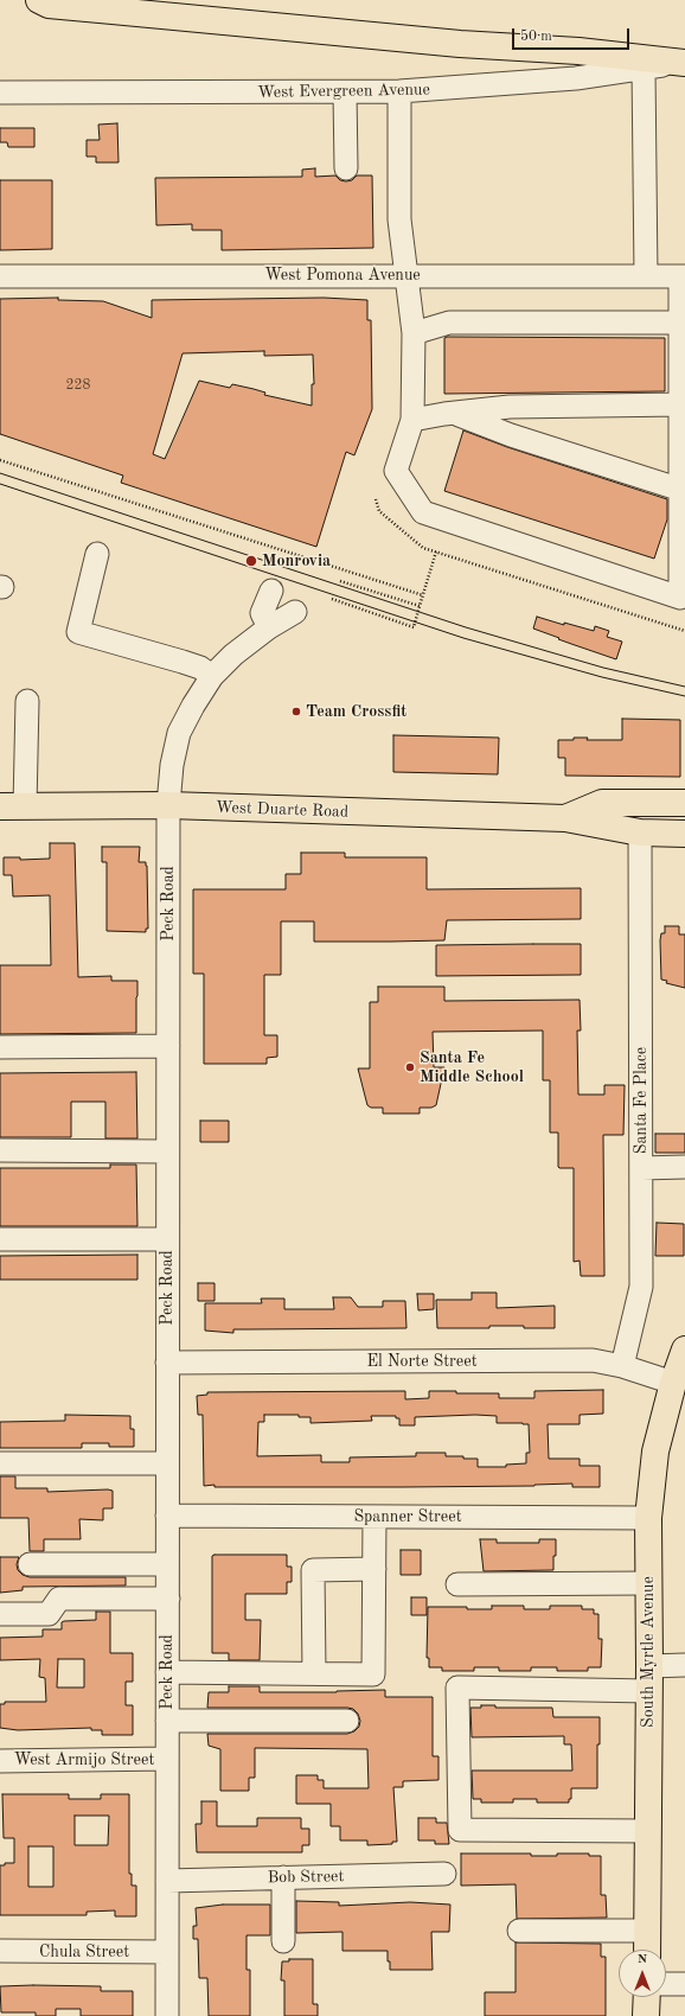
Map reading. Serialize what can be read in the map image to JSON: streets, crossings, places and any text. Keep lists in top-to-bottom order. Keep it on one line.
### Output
{"streets":{"main road":["West Duarte Road","South Myrtle Avenue"],"street":["West Evergreen Avenue","West Pomona Avenue","Peck Road","Santa Fe Place","El Norte Street","Spanner Street","West Armijo Street","Bob Street","Chula Street"]},"crossings":[["West Duarte Road","Peck Road"],["West Duarte Road","Santa Fe Place"],["Peck Road","El Norte Street"],["Peck Road","Spanner Street"],["Peck Road","West Armijo Street"],["Peck Road","Bob Street"],["Peck Road","Chula Street"],["Santa Fe Place","El Norte Street"],["El Norte Street","South Myrtle Avenue"],["Spanner Street","South Myrtle Avenue"]],"places":["Monrovia","Team Crossfit","Santa Fe Middle School"],"house_numbers":["228"],"scale_bar":"50 m","north":"top"}
